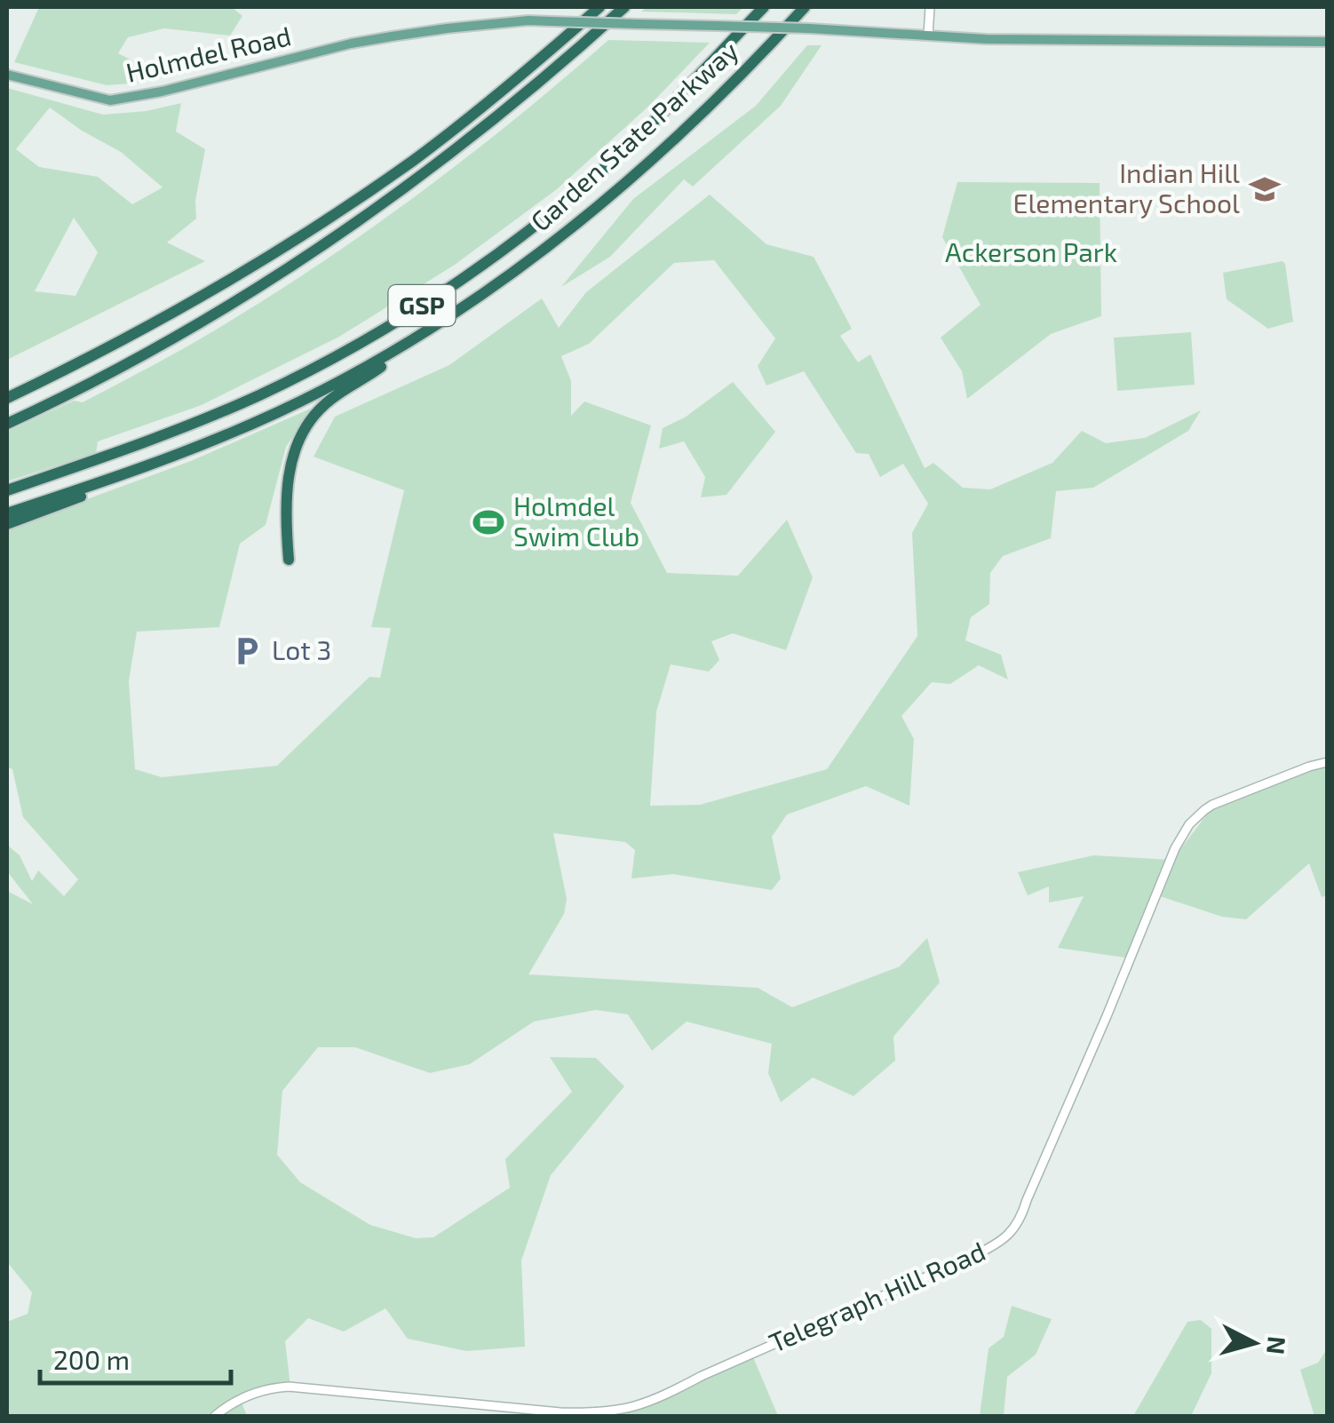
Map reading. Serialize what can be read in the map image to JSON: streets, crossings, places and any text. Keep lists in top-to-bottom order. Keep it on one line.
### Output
{"streets":{"highway":["Garden State Parkway","GSP"],"main road":["Holmdel Road"],"street":["Telegraph Hill Road"]},"parks":["Ackerson Park"],"places":{"school or university":["Indian Hill Elementary School"],"sports":["Holmdel Swim Club"],"parking":["Lot 3"]},"scale_bar":"200 m","north":"right"}
